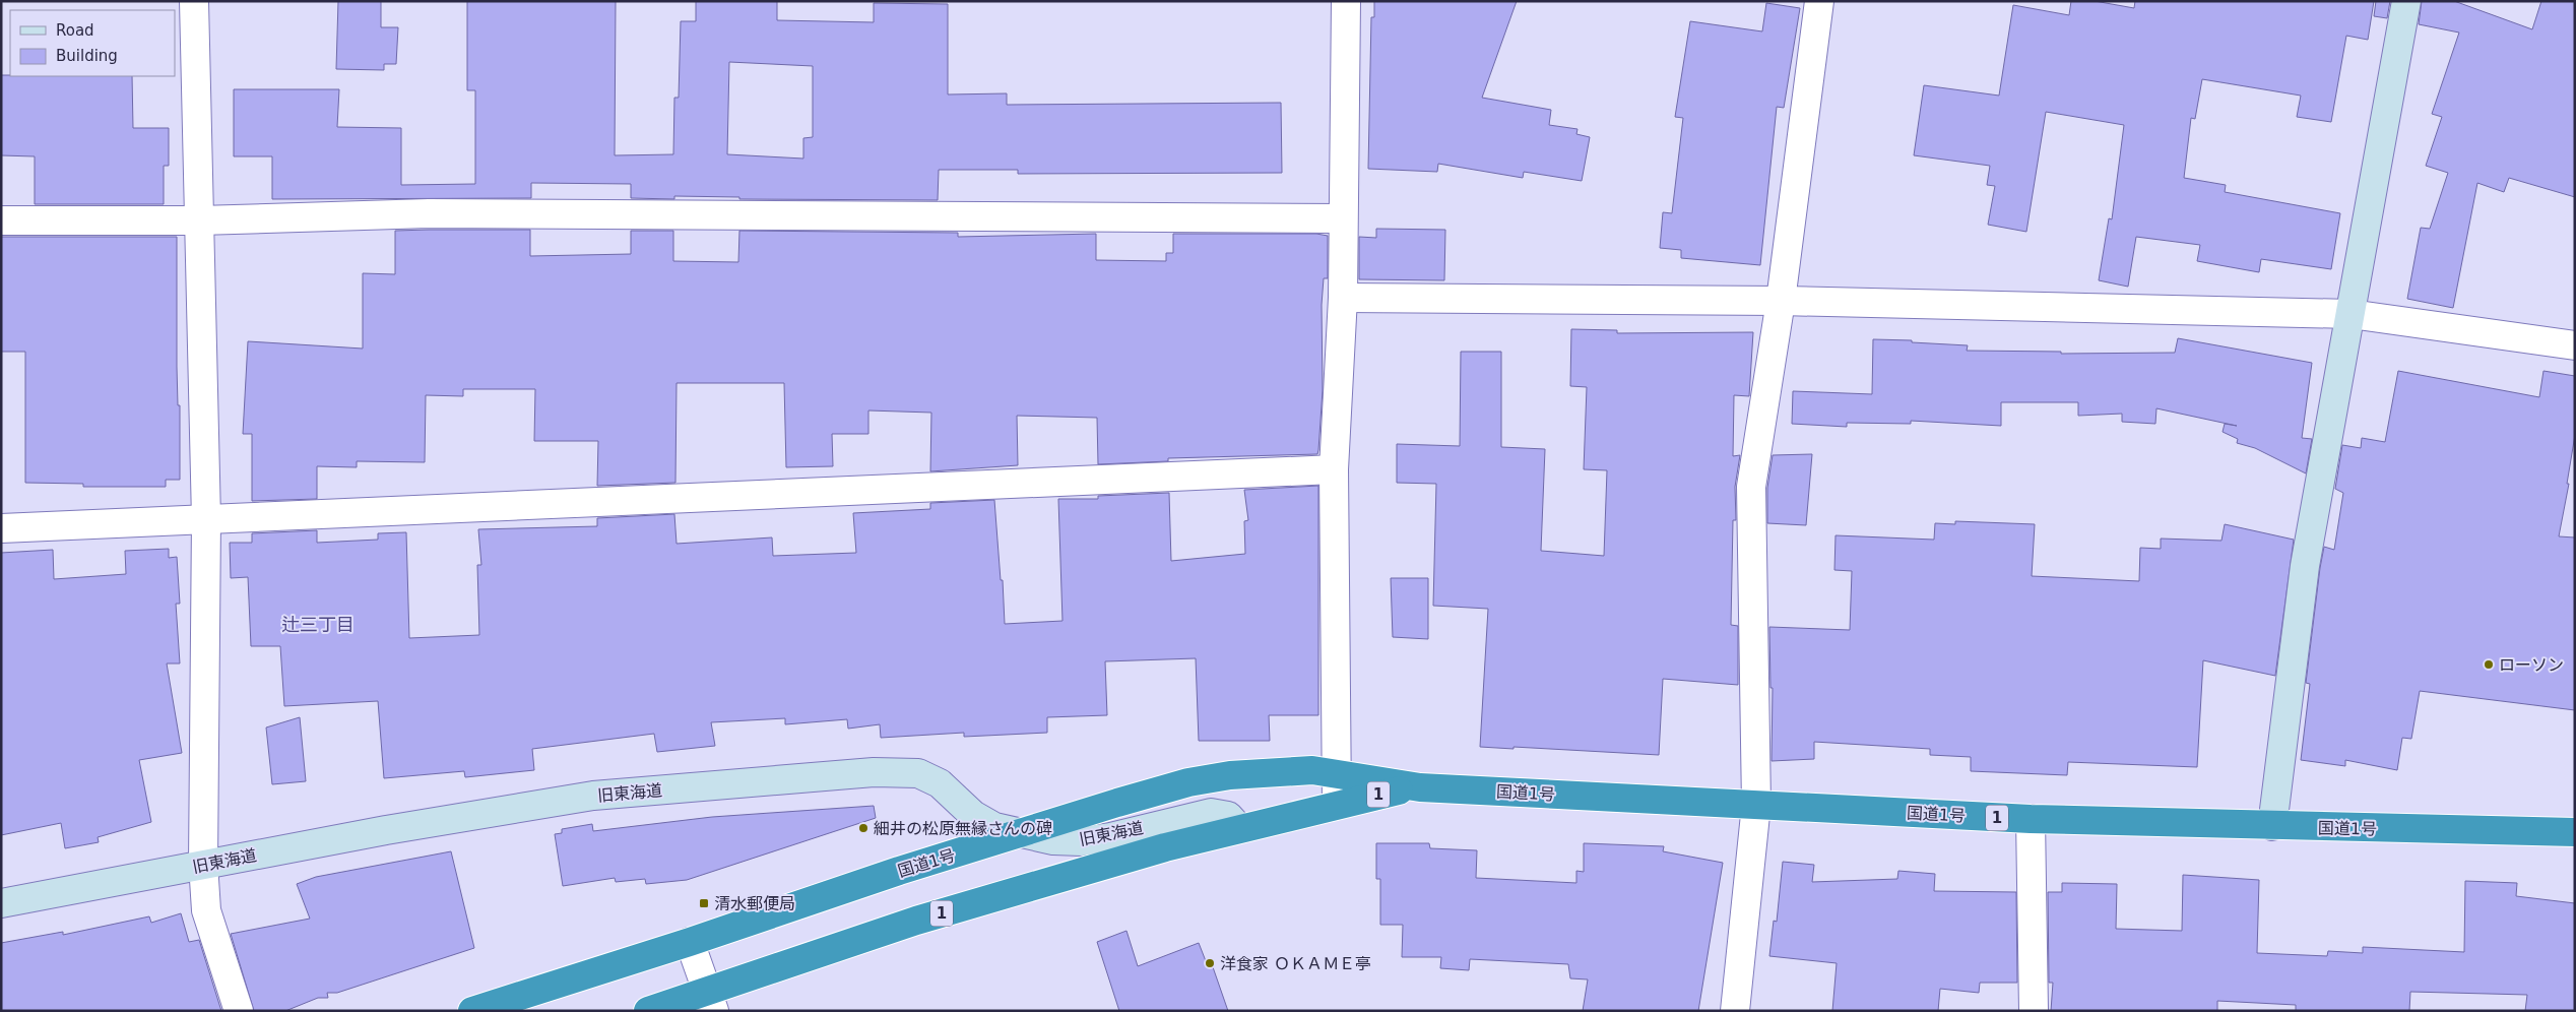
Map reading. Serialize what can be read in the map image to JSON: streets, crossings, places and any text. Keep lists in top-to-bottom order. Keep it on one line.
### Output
{"streets":{"highway":["国道1号","1"],"street":["旧東海道"]},"crossings":[["旧東海道","国道1号"]],"districts":["辻三丁目"],"places":{"other":["ローソン","細井の松原無縁さんの碑","洋食家 ＯＫＡＭＥ亭"],"transit":["清水郵便局"]},"legend":["Road","Building"]}
